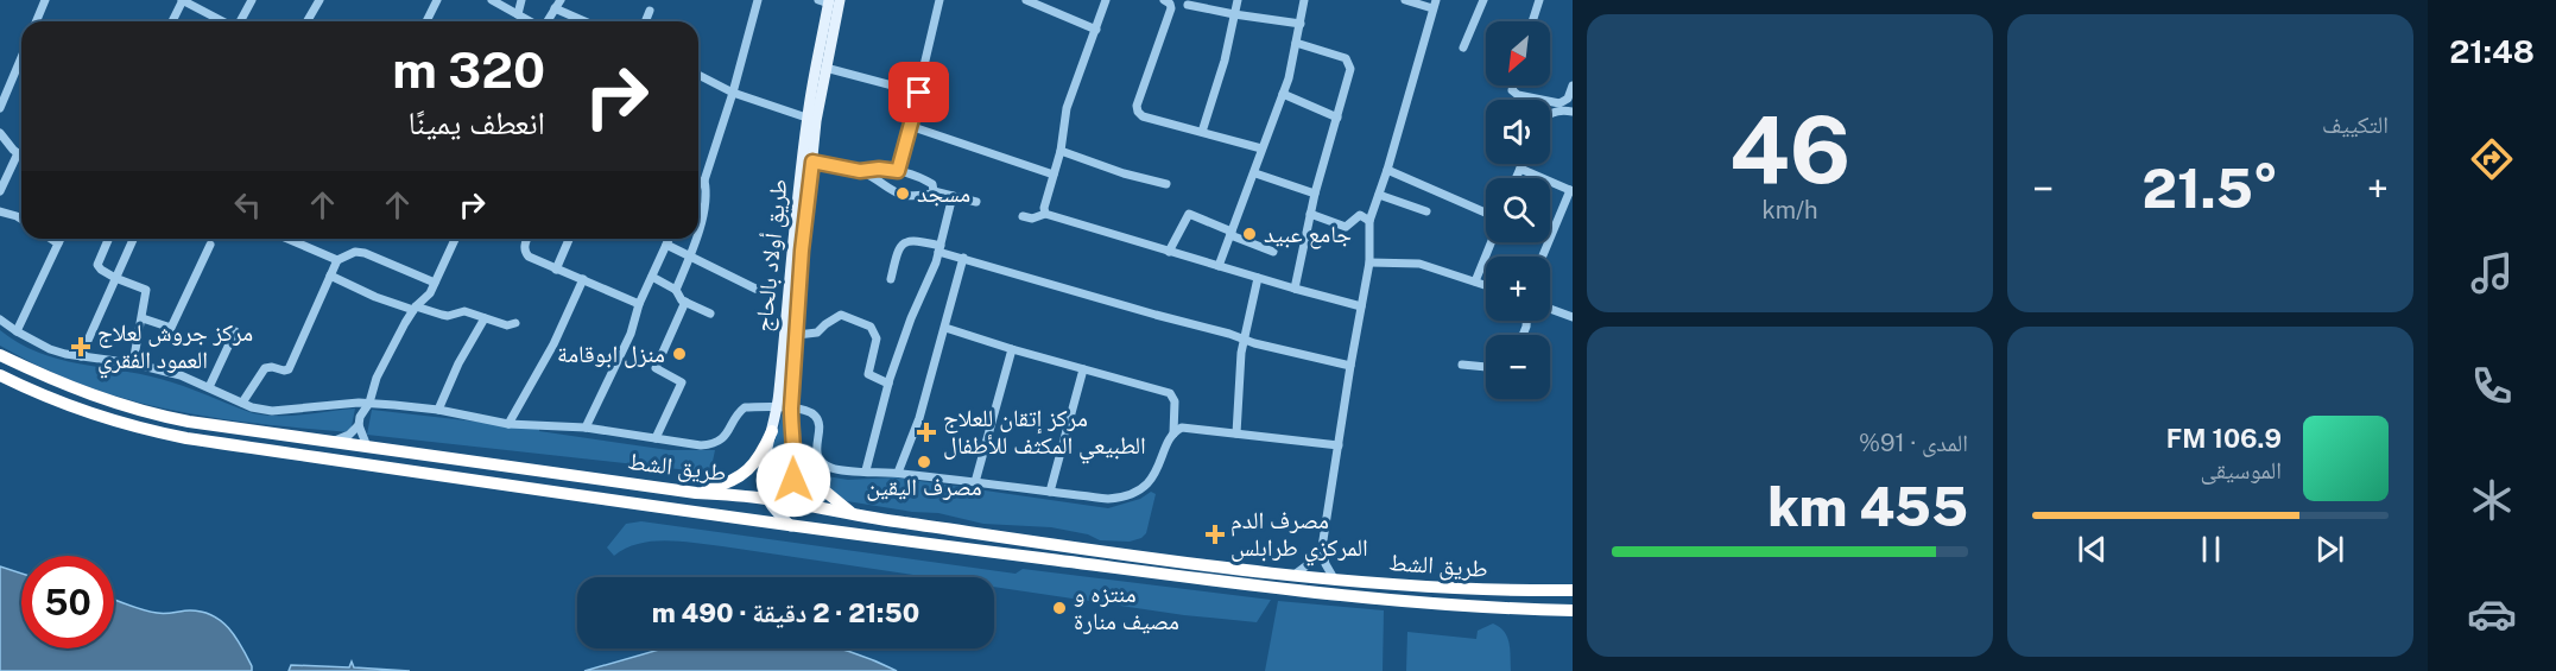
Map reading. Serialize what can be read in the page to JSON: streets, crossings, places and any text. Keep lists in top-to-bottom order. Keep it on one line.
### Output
{"streets":{"highway":["طريق الشط"],"main road":["طريق أولاد بالحاج"]},"crossings":[["طريق أولاد بالحاج","طريق الشط"]],"places":{"other":["مسجد","جامع عبيد","منزل ابوقامة","مصرف اليقين","منتزه و مصيف منارة"],"health":["مركز جروش لعلاج العمود الفقري","مركز إتقان للعلاج الطبيعي المكثف للأطفال","مصرف الدم المركزي طرابلس"]},"north":"bottom left","page":{"tabs":"21:48","tile":["التكييف",["46","km/h"],["المدى · 91%","455 km"]],"map_buttons":["+","−"],"turn":["320 m","انعطف يمينًا"],"heat":["−","21.5°","+"],"song":["106.9 FM","الموسيقى"],"limit":"50","trip":"21:50 · 2 دقيقة · 490 m"}}
